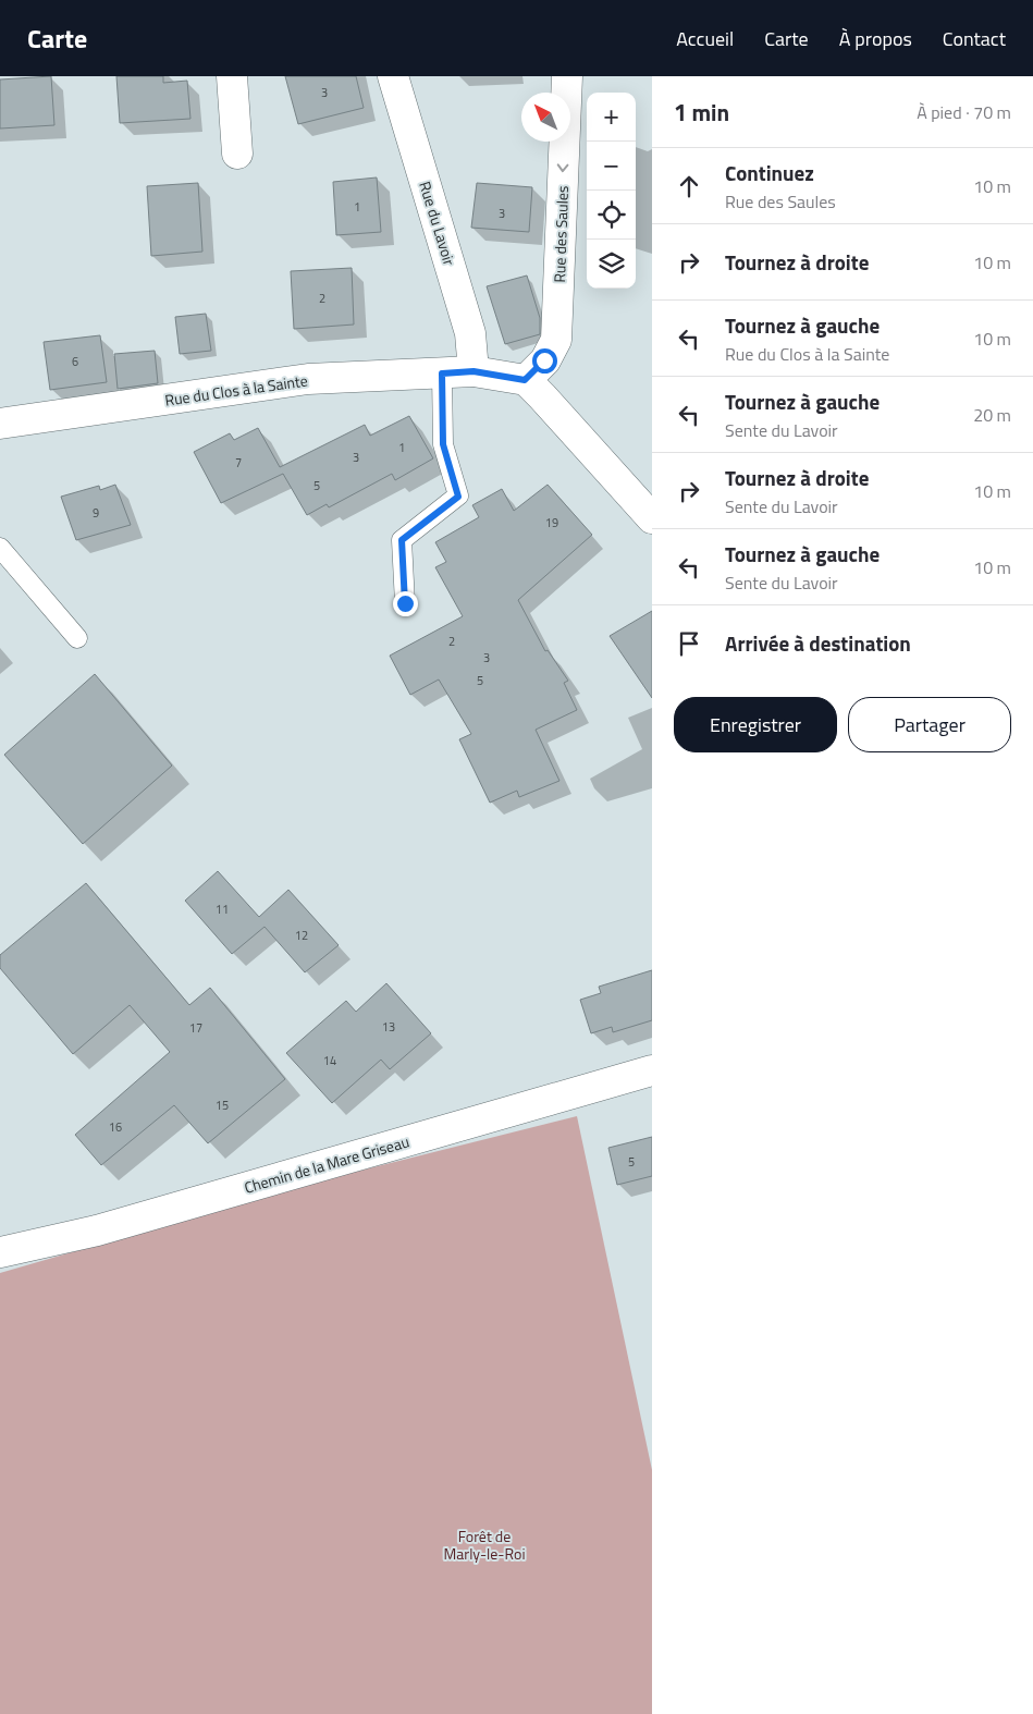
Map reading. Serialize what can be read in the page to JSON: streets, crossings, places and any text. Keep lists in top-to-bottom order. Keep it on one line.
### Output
{"streets":{"street":["Rue du Lavoir","Rue des Saules","Rue du Clos à la Sainte","Chemin de la Mare Griseau"]},"crossings":[["Rue du Lavoir","Rue du Clos à la Sainte"],["Rue des Saules","Rue du Clos à la Sainte"]],"one_way":["Rue des Saules"],"parks":["Forêt de Marly-le-Roi"],"house_numbers":["3","1","3","2","6","1","3","7","5","9","19","2","3","5","11","12","13","17","14","15","16","5"],"north":"top left","page":{"header":"Carte","nav":["Accueil","Carte","À propos","Contact"],"heading":["1 min","À pied · 70 m"],"map_buttons":["+","−"],"list":[["Continuez","Rue des Saules","10 m"],["Tournez à droite","10 m"],["Tournez à gauche","Rue du Clos à la Sainte","10 m"],["Tournez à gauche","Sente du Lavoir","20 m"],["Tournez à droite","Sente du Lavoir","10 m"],["Tournez à gauche","Sente du Lavoir","10 m"],"Arrivée à destination"],"buttons":["Enregistrer","Partager"]}}
